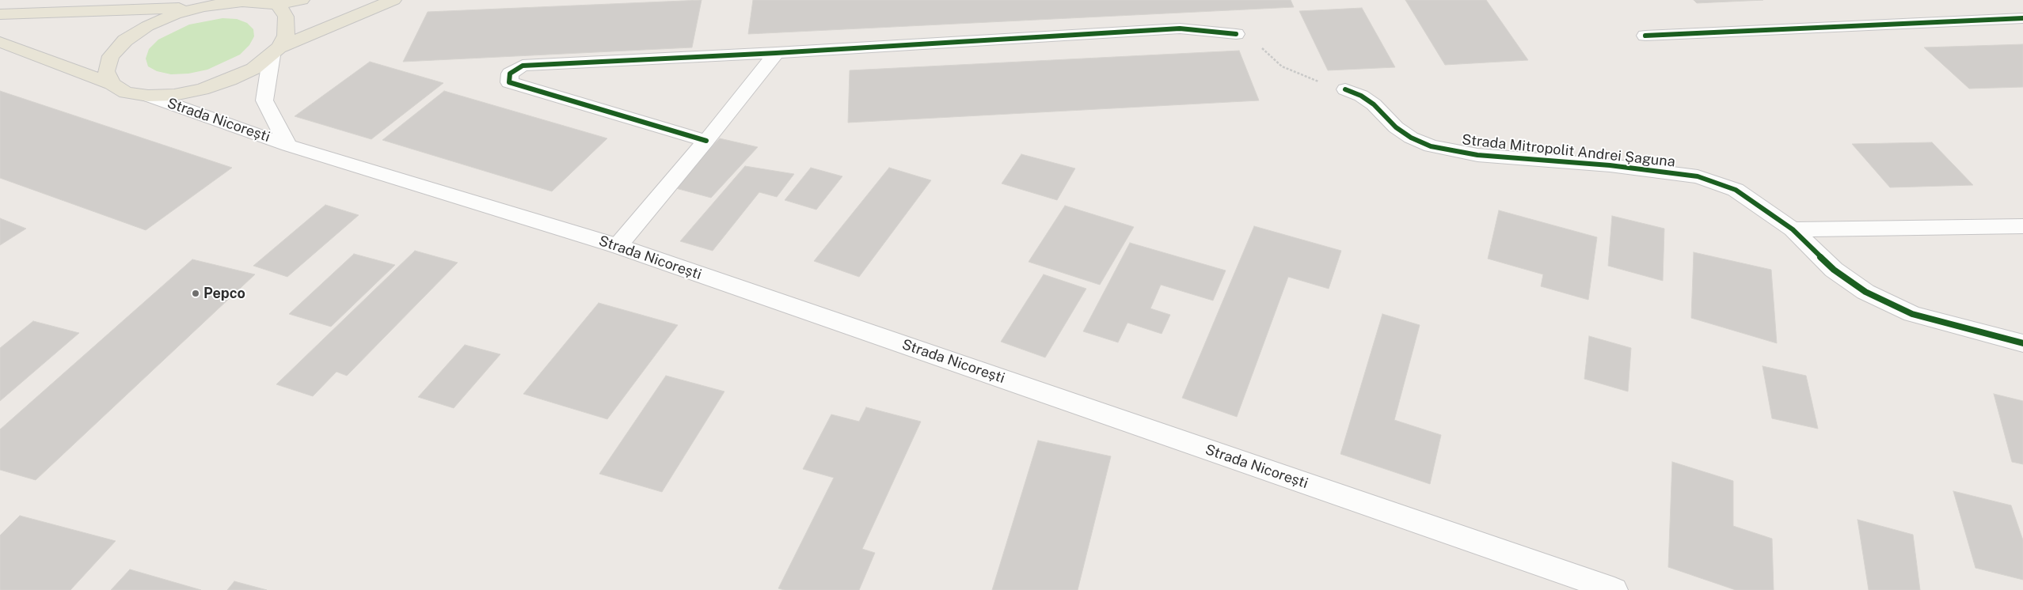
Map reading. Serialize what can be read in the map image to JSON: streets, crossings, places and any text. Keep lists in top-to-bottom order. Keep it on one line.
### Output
{"streets":{"street":["Strada Nicorești","Strada Mitropolit Andrei Șaguna"]},"places":["Pepco"]}
